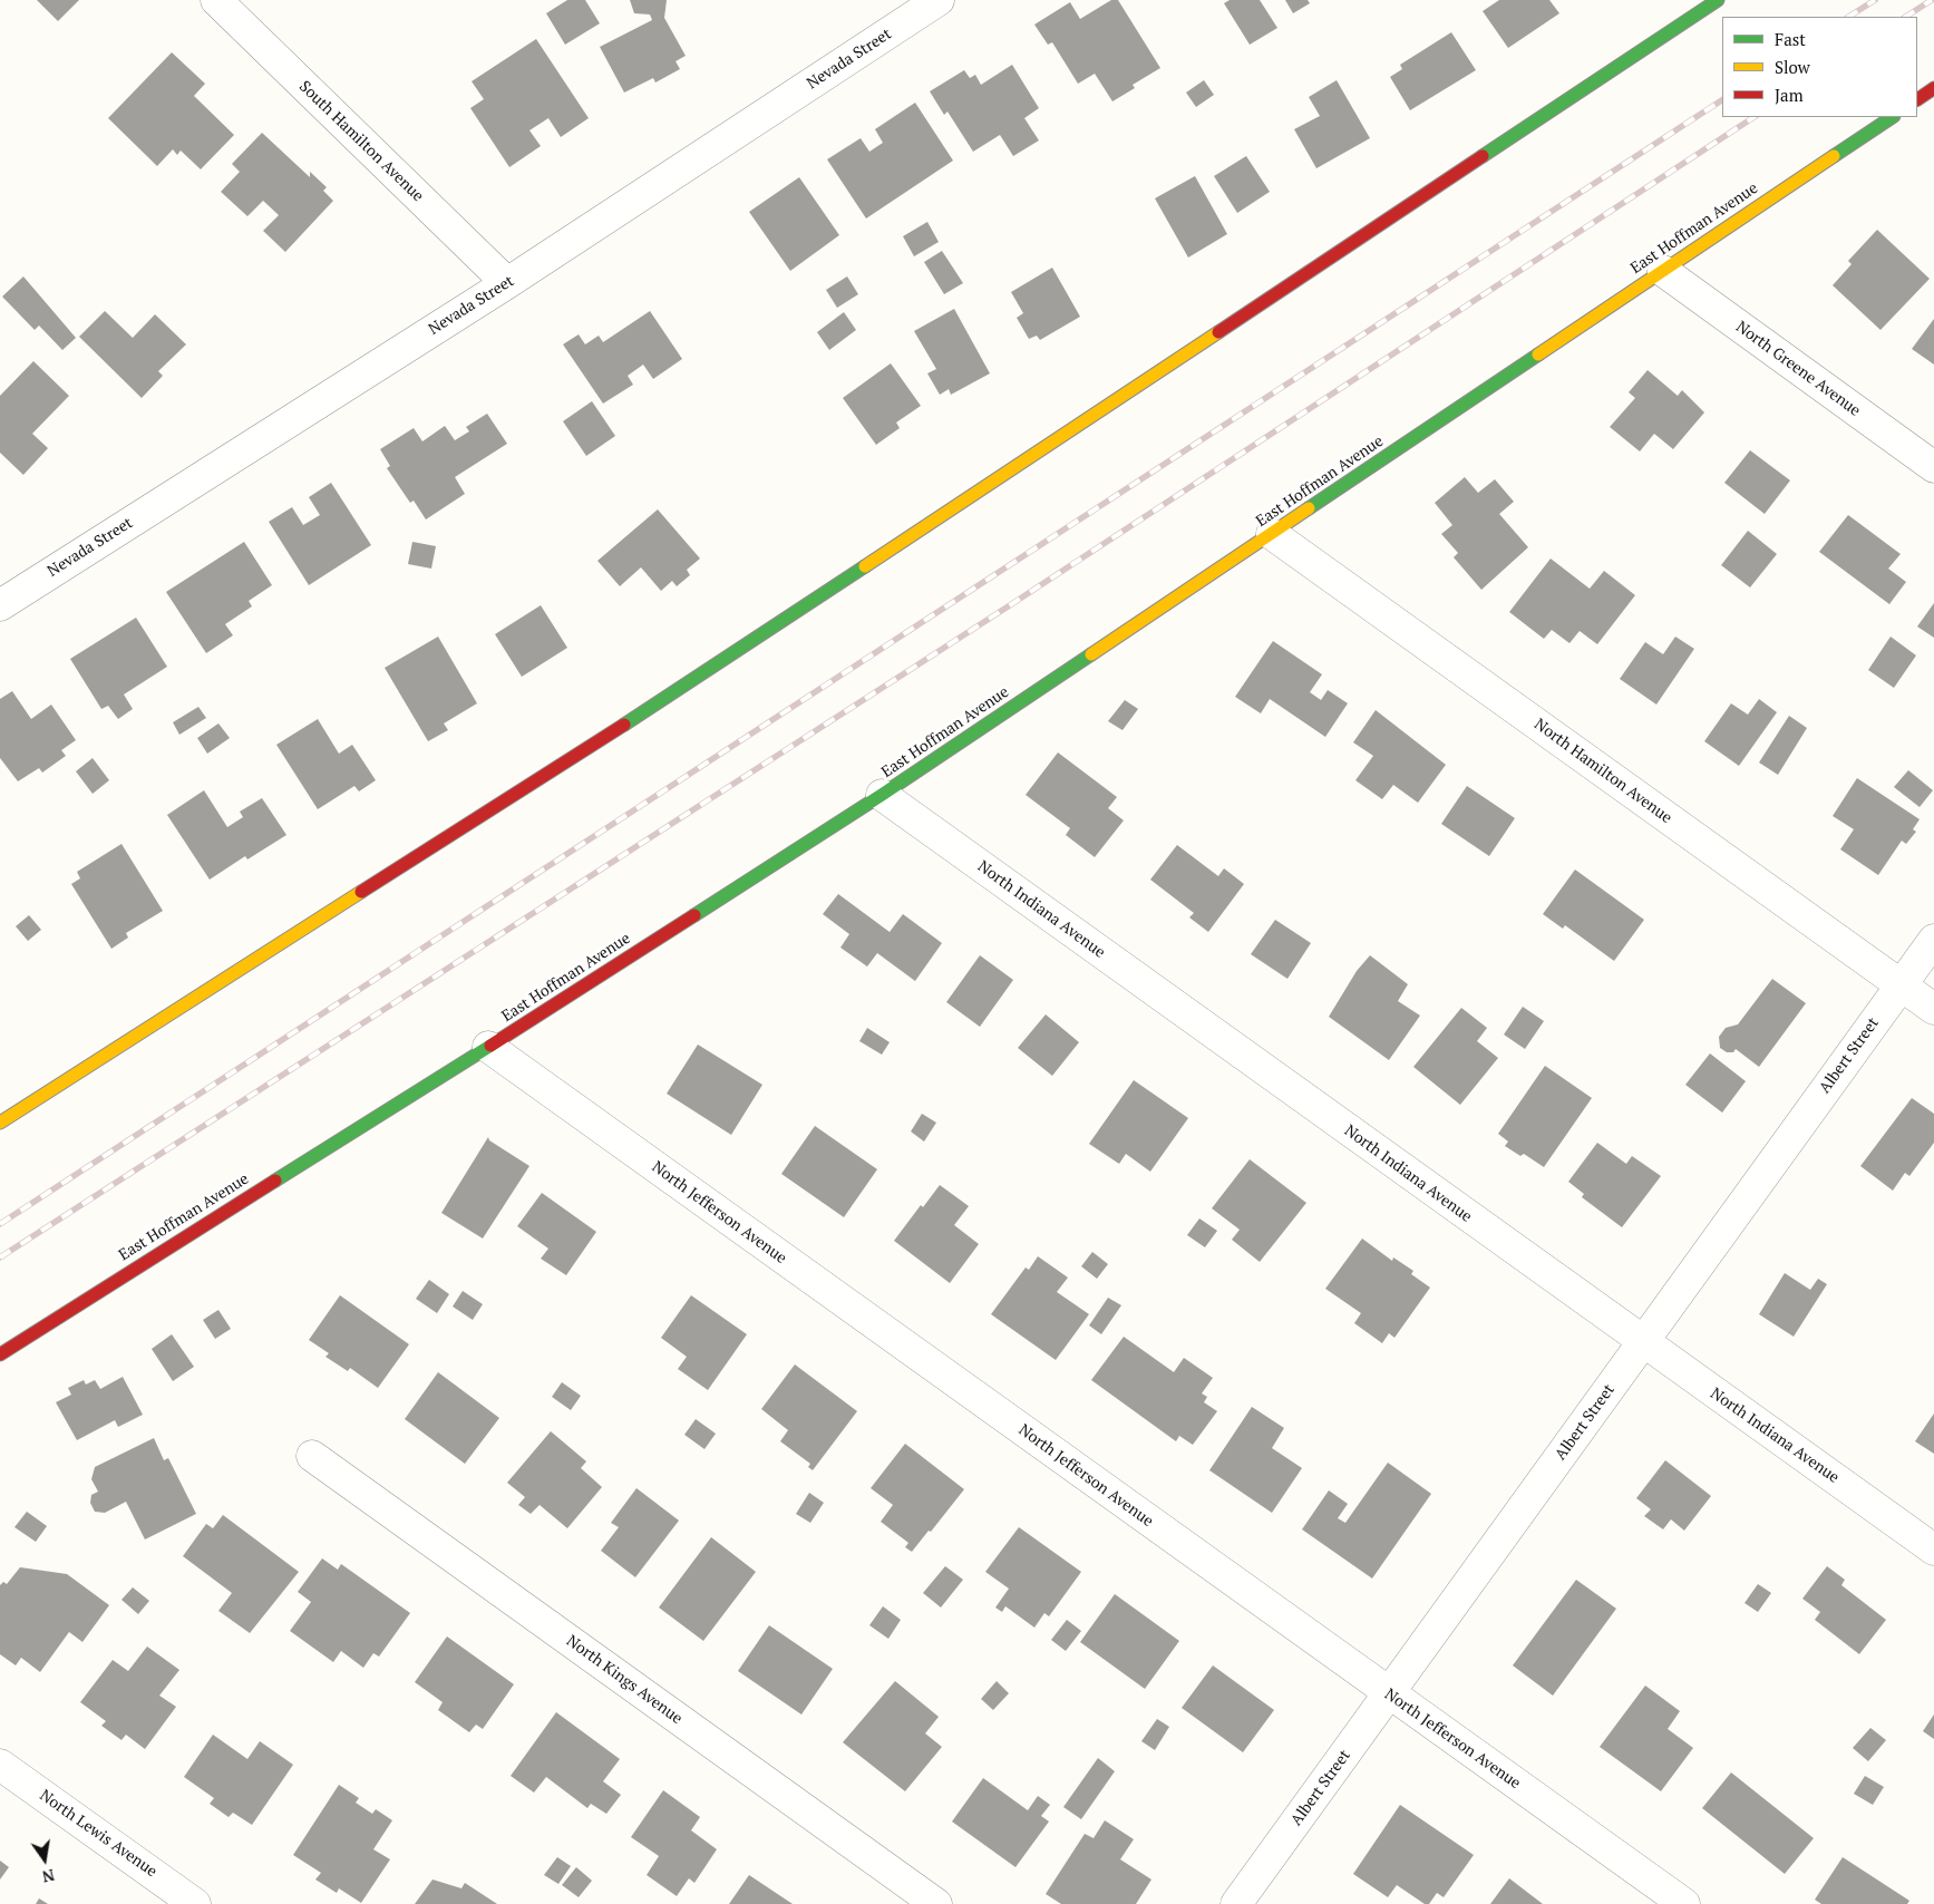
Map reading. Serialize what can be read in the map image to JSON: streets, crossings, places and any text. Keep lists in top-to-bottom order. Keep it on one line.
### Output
{"streets":{"street":["Nevada Street","South Hamilton Avenue","East Hoffman Avenue","North Greene Avenue","North Hamilton Avenue","North Indiana Avenue","Albert Street","North Jefferson Avenue","North Kings Avenue","North Lewis Avenue"]},"crossings":[["Nevada Street","South Hamilton Avenue"],["East Hoffman Avenue","North Greene Avenue"],["East Hoffman Avenue","North Hamilton Avenue"],["East Hoffman Avenue","North Indiana Avenue"],["East Hoffman Avenue","North Jefferson Avenue"],["North Hamilton Avenue","Albert Street"],["North Indiana Avenue","Albert Street"],["Albert Street","North Jefferson Avenue"]],"legend":["Fast","Slow","Jam"],"north":"bottom"}
